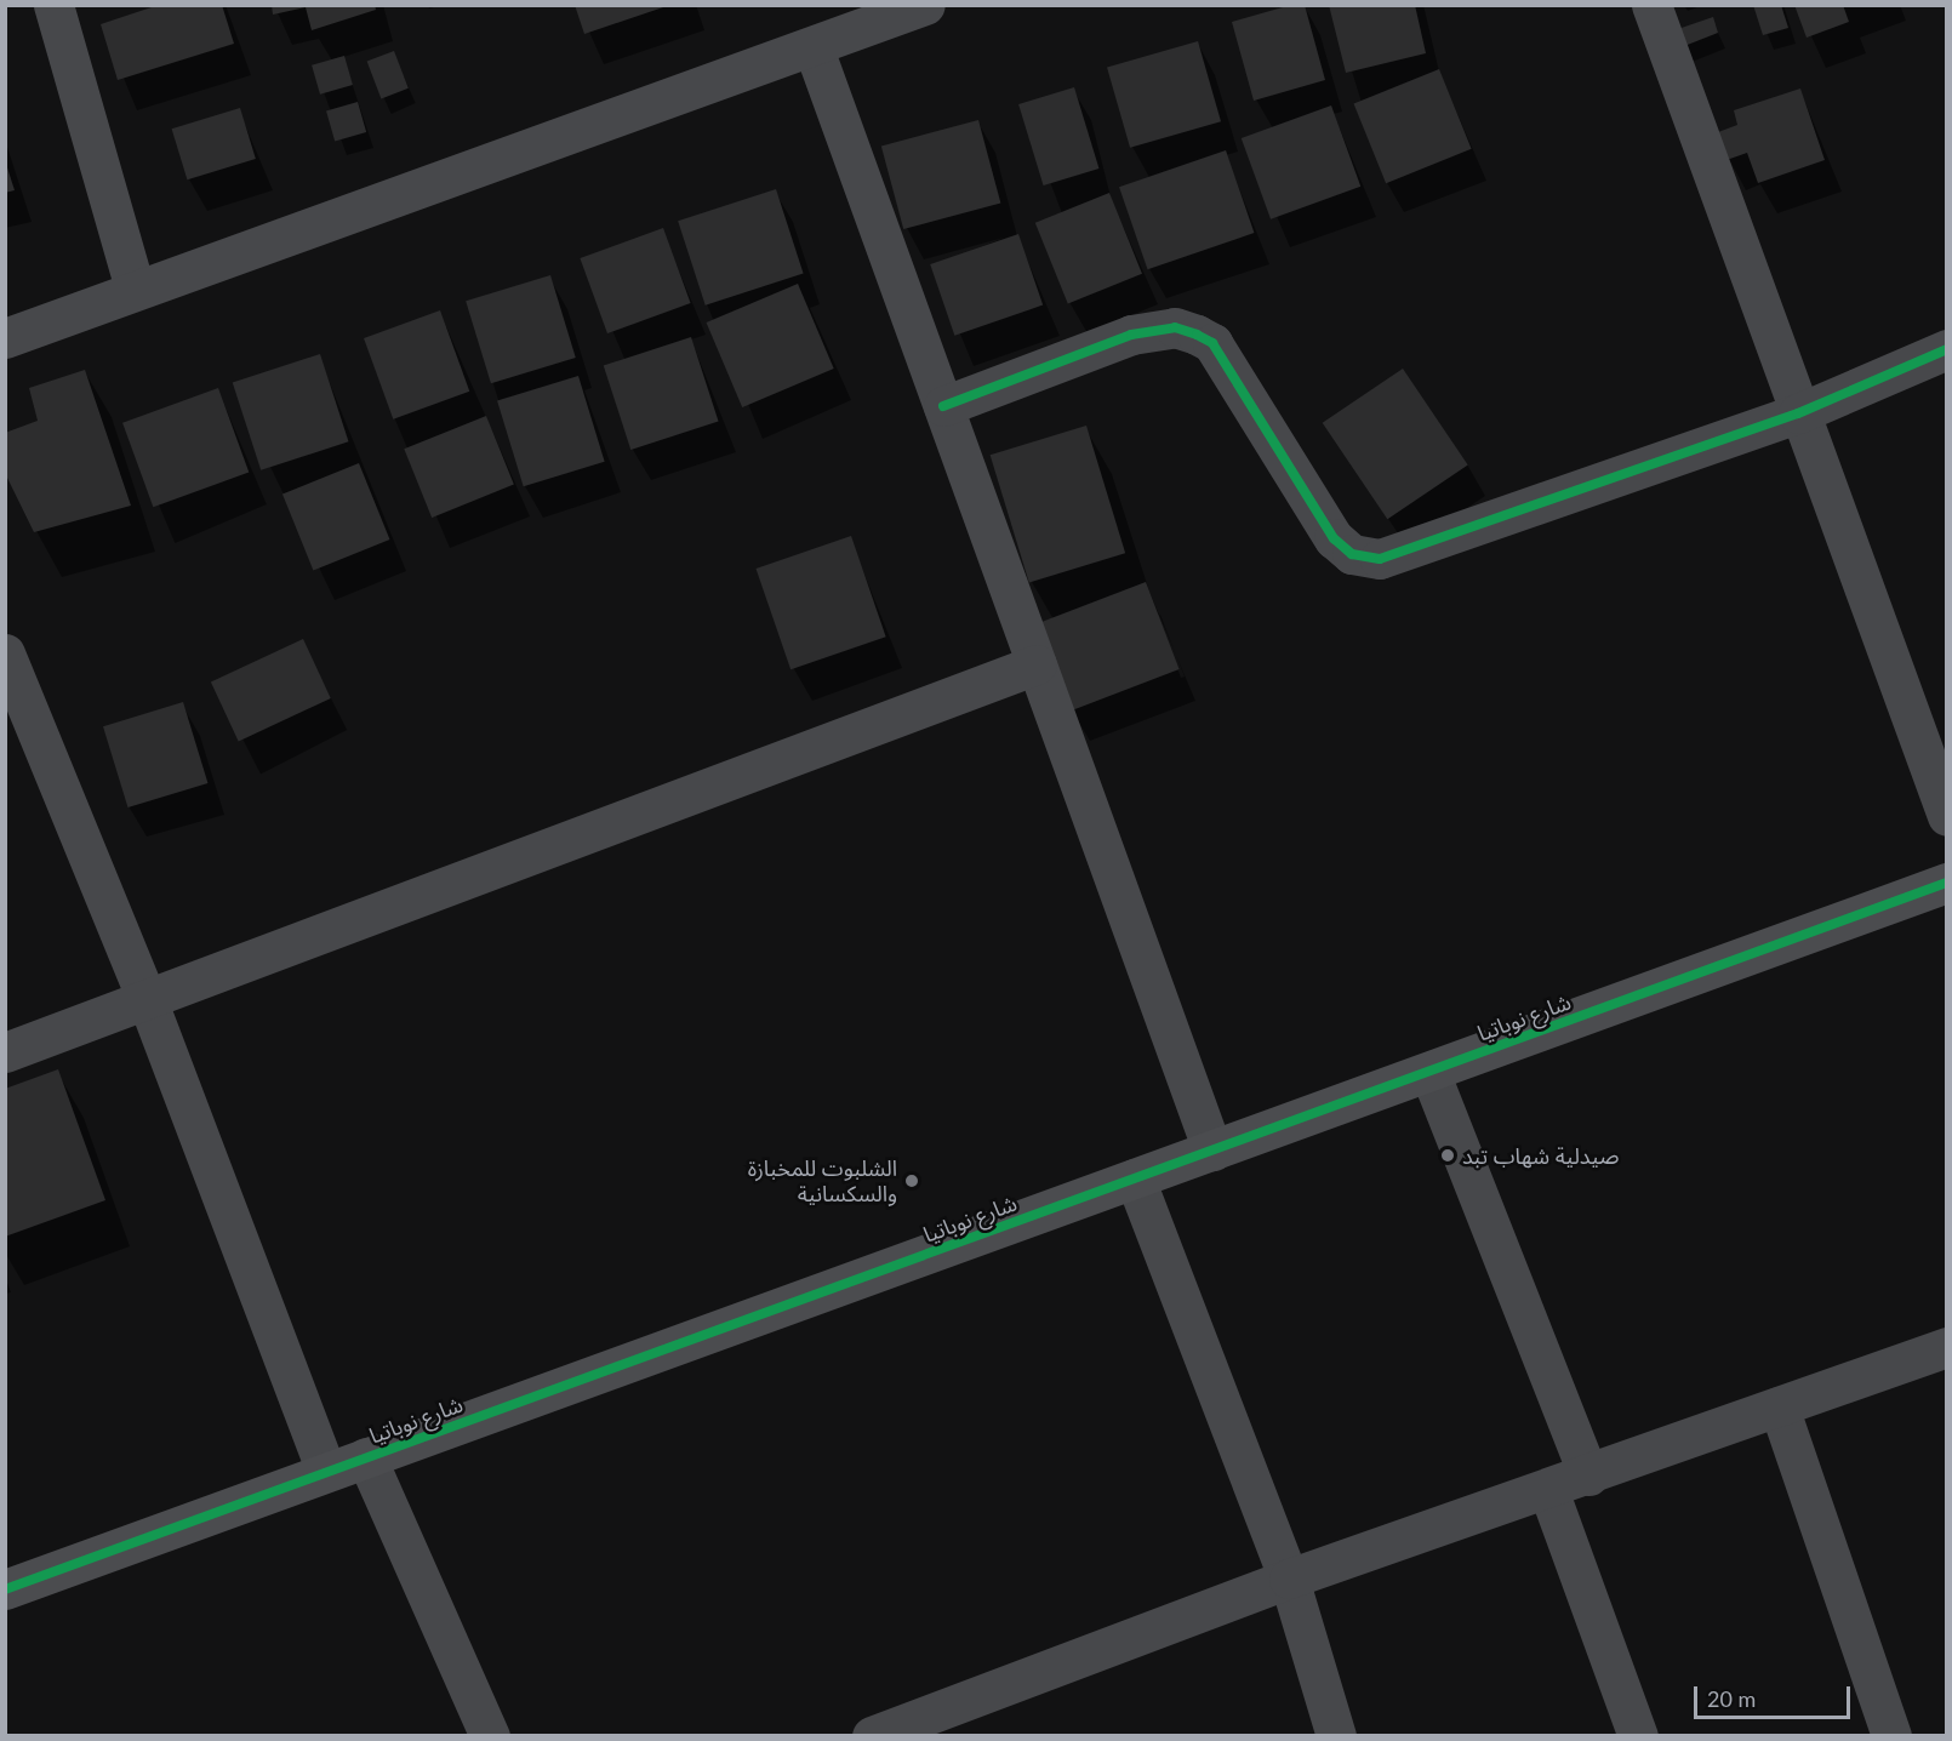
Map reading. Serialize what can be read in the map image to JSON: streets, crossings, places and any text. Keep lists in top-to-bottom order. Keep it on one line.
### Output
{"streets":{"street":["شارع نوباتيا"]},"places":["صيدلية شهاب تبد","الشلبوت للمخبازة والسكسانية"],"scale_bar":"20 m"}
